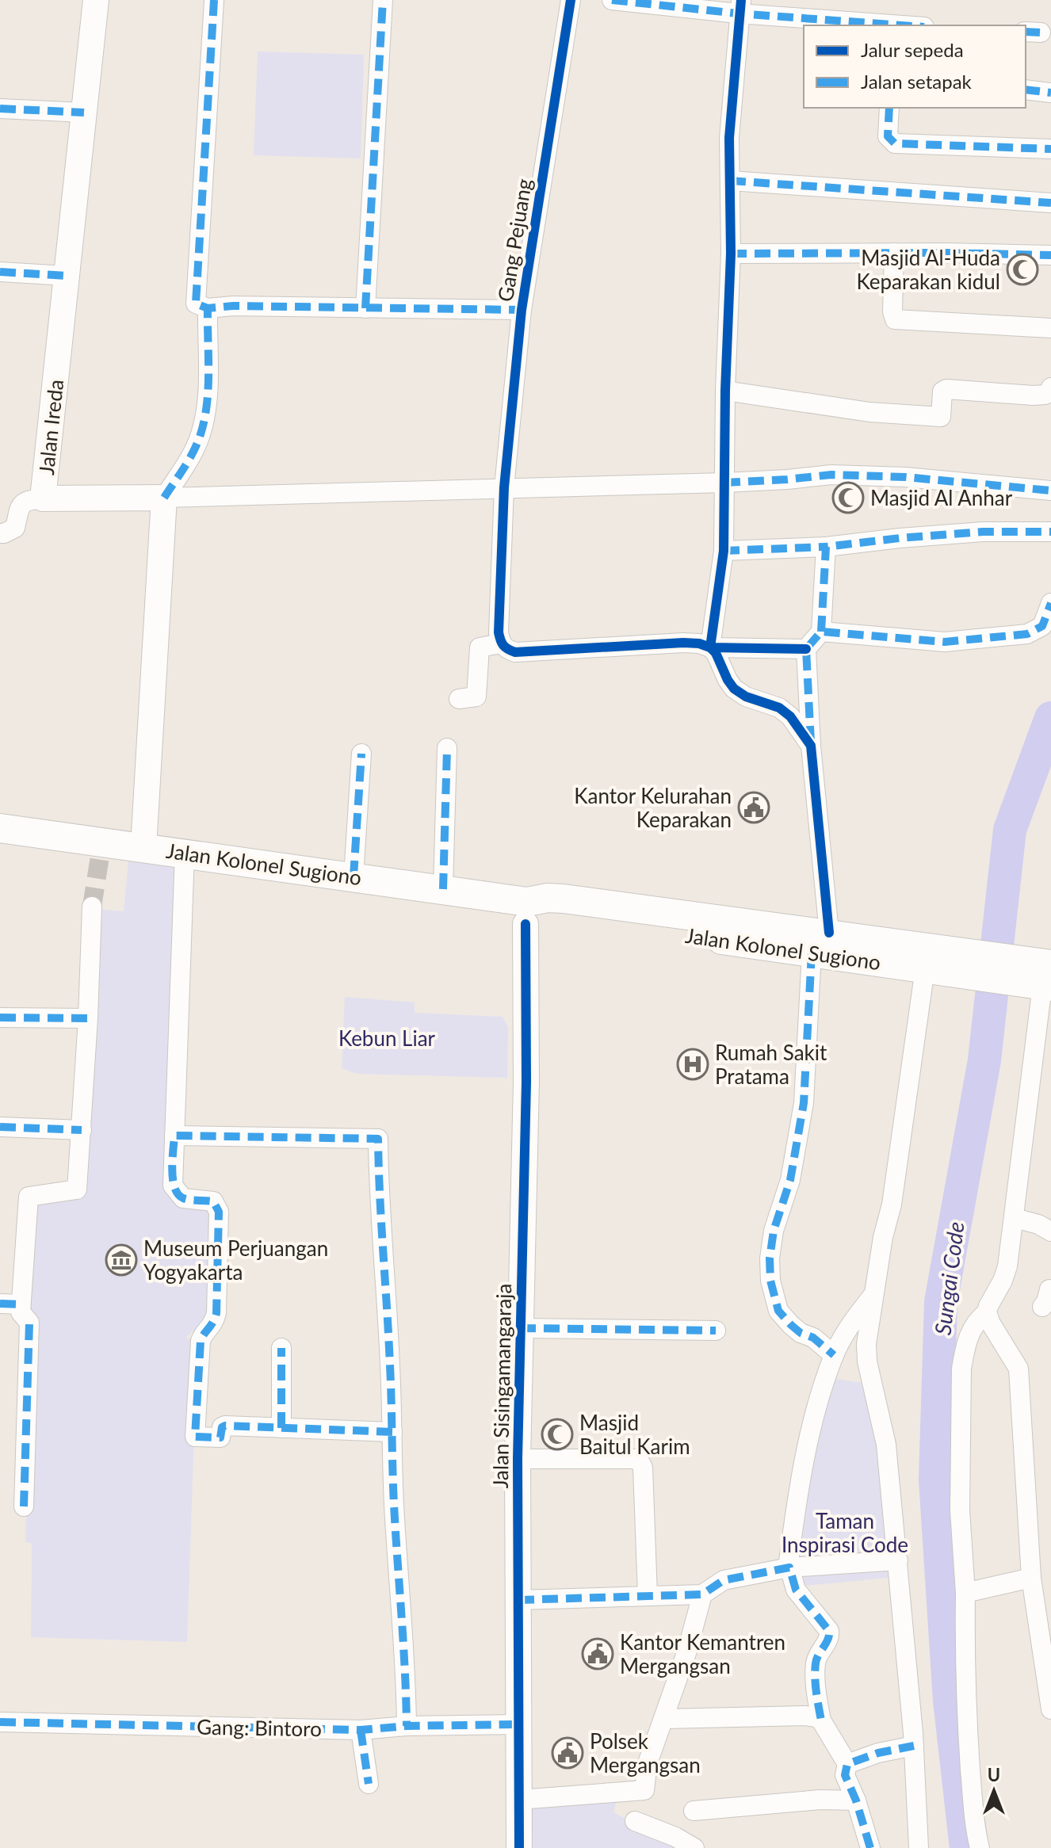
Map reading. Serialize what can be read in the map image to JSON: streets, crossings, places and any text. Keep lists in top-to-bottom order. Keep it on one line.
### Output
{"streets":{"main road":["Jalan Kolonel Sugiono"],"street":["Gang Pejuang","Jalan Ireda","Jalan Sisingamangaraja","Gang: Bintoro"]},"crossings":[["Jalan Kolonel Sugiono","Jalan Sisingamangaraja"],["Jalan Sisingamangaraja","Gang: Bintoro"]],"water":["Sungai Code"],"parks":["Kebun Liar","Taman Inspirasi Code"],"places":{"mosque":["Masjid Al-Huda Keparakan kidul","Masjid Al Anhar","Masjid Baitul Karim"],"public building":["Kantor Kelurahan Keparakan","Kantor Kemantren Mergangsan","Polsek Mergangsan"],"hospital":["Rumah Sakit Pratama"],"museum":["Museum Perjuangan Yogyakarta"]},"legend":["Jalur sepeda","Jalan setapak"],"north":"top"}
